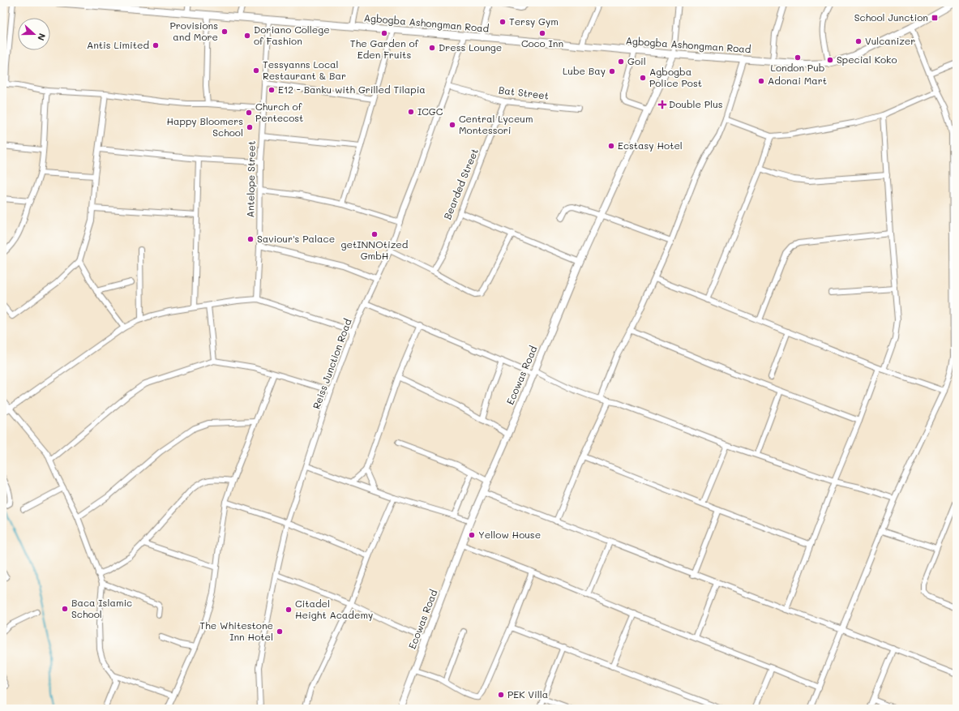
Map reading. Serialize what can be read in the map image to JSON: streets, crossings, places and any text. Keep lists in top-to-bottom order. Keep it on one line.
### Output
{"streets":{"street":["Agbogba Ashongman Road","Bat Street","Antelope Street","Bearded Street","Reiss Junction Road","Ecowas Road"]},"crossings":[["Agbogba Ashongman Road","Antelope Street"],["Agbogba Ashongman Road","Reiss Junction Road"],["Agbogba Ashongman Road","Ecowas Road"],["Bat Street","Bearded Street"],["Bat Street","Reiss Junction Road"]],"places":{"transit":["School Junction"],"other":["Tersy Gym","Provisions and More","The Garden of Eden Fruits","Coco Inn","Doriano College of Fashion","Vulcanizer","Antis Limited","Dress Lounge","London Pub","Special Koko","Goil","Tessyanns Local Restaurant & Bar","Lube Bay","Agbogba Police Post","Adonai Mart","E12 - Banku with Grilled Tilapia","ICGC","Church of Pentecost","Central Lyceum Montessori","Happy Bloomers School","Ecstasy Hotel","getINNOtized GmbH","Saviour's Palace","Yellow House","Baca Islamic School","Citadel Height Academy","The Whitestone Inn Hotel","PEK Villa"],"health":["Double Plus"]},"north":"right"}
